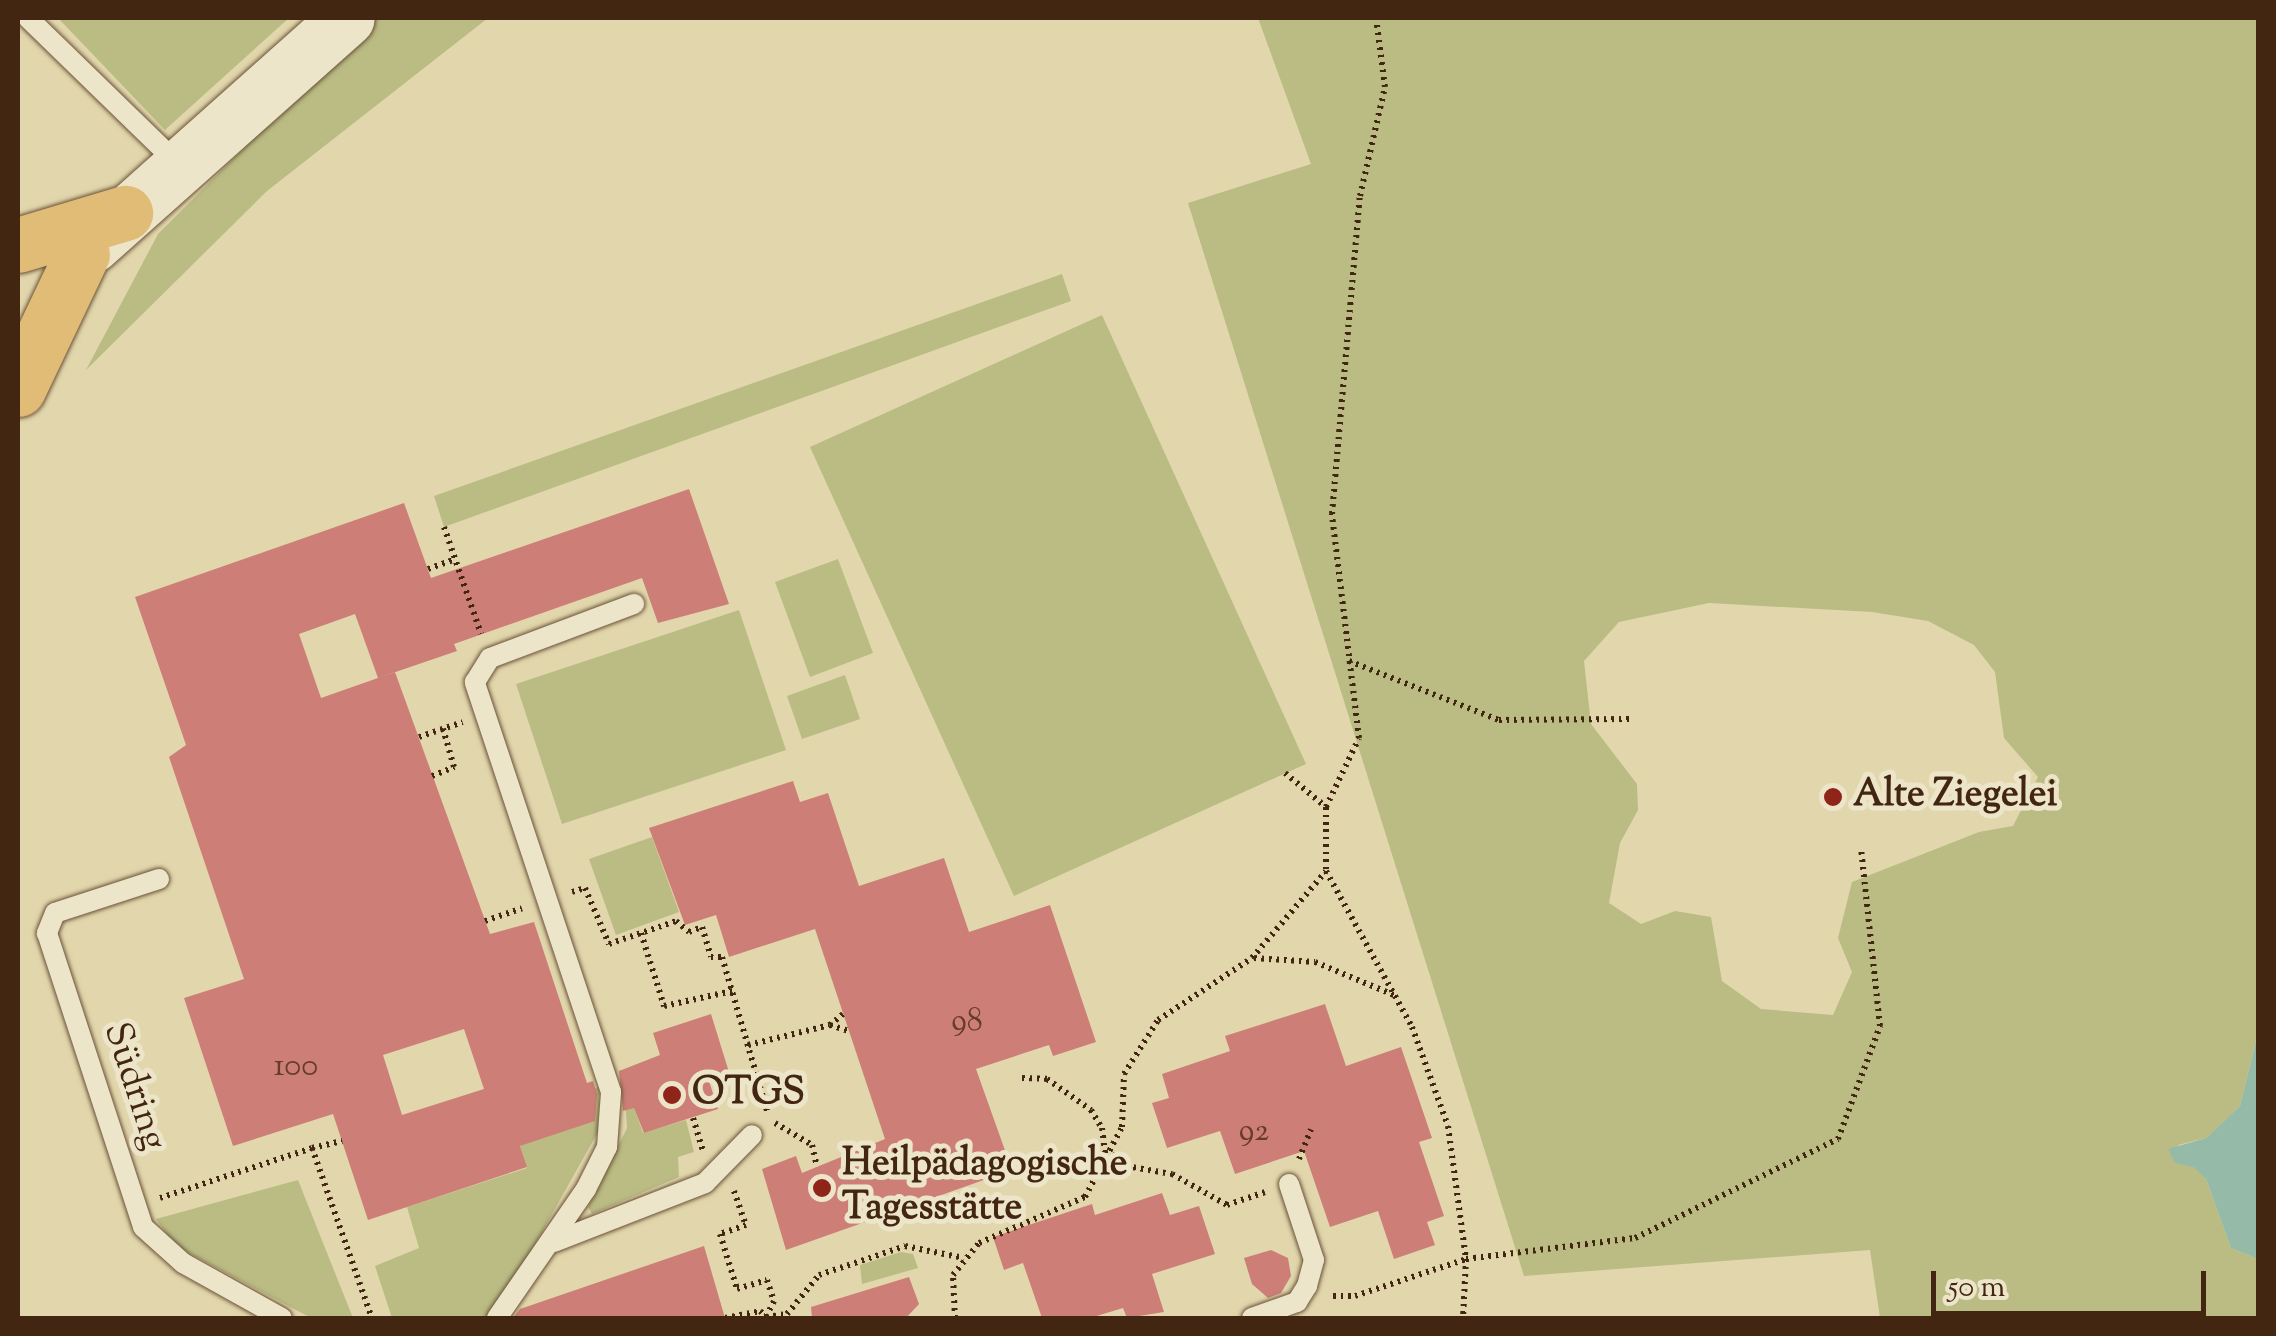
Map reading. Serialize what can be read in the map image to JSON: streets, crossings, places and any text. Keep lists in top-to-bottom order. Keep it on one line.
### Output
{"streets":{"lane":["Südring"]},"places":["Alte Ziegelei","OTGS","Heilpädagogische Tagesstätte"],"house_numbers":["98","100","92"],"scale_bar":"50 m"}
